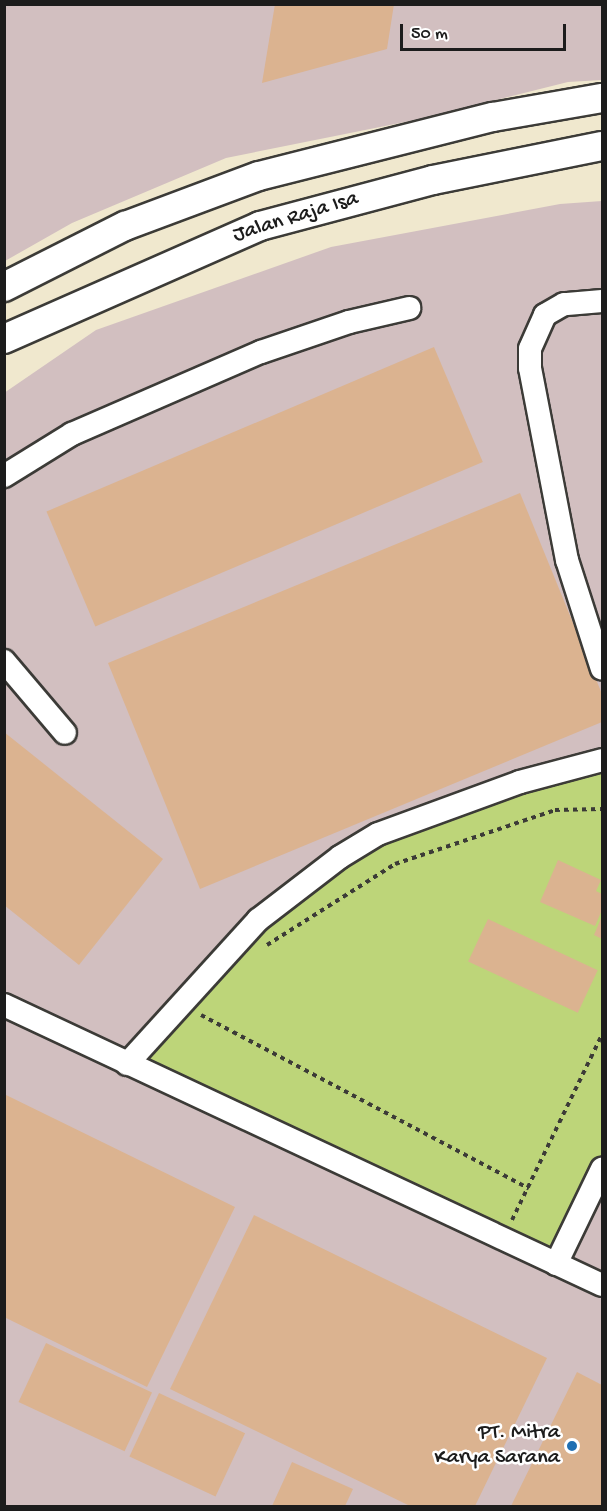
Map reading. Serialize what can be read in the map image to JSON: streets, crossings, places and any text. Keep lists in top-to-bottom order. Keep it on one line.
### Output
{"streets":{"main road":["Jalan Raja Isa"]},"places":["PT. Mitra Karya Sarana"],"scale_bar":"50 m"}
